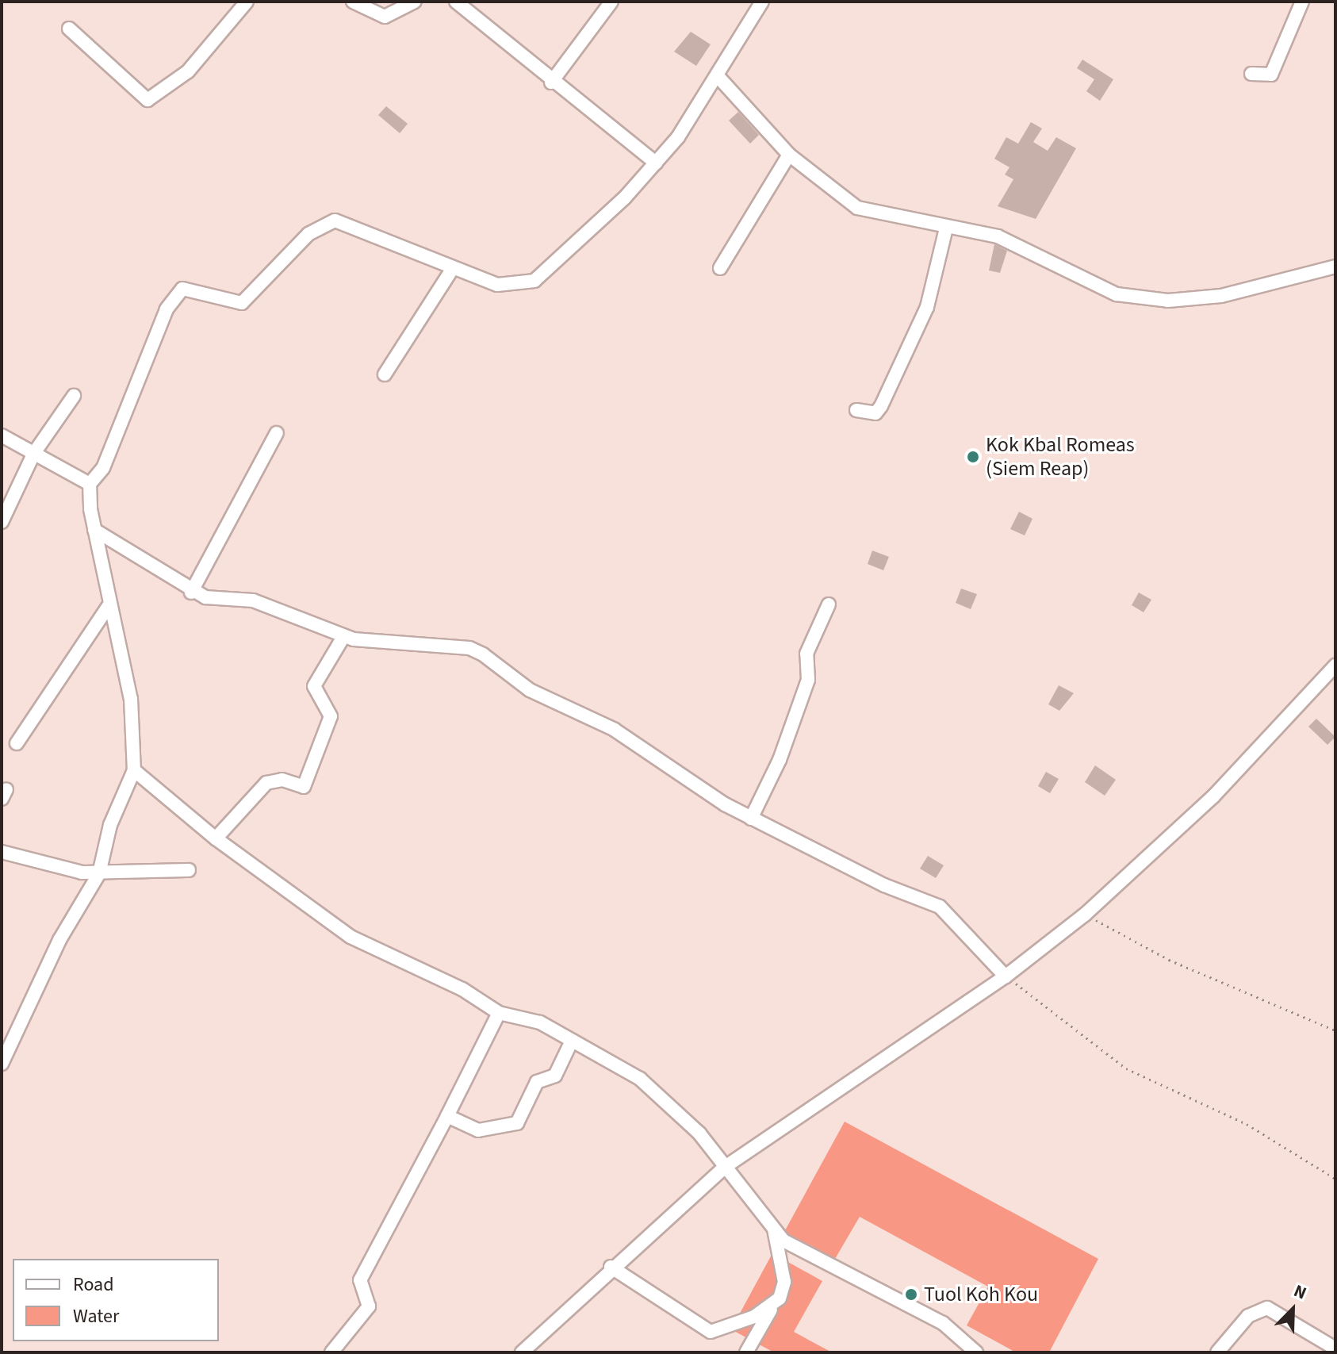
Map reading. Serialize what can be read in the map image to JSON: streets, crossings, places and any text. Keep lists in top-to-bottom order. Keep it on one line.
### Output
{"places":["Kok Kbal Romeas (Siem Reap)","Tuol Koh Kou"],"legend":["Road","Water"],"north":"top right"}
